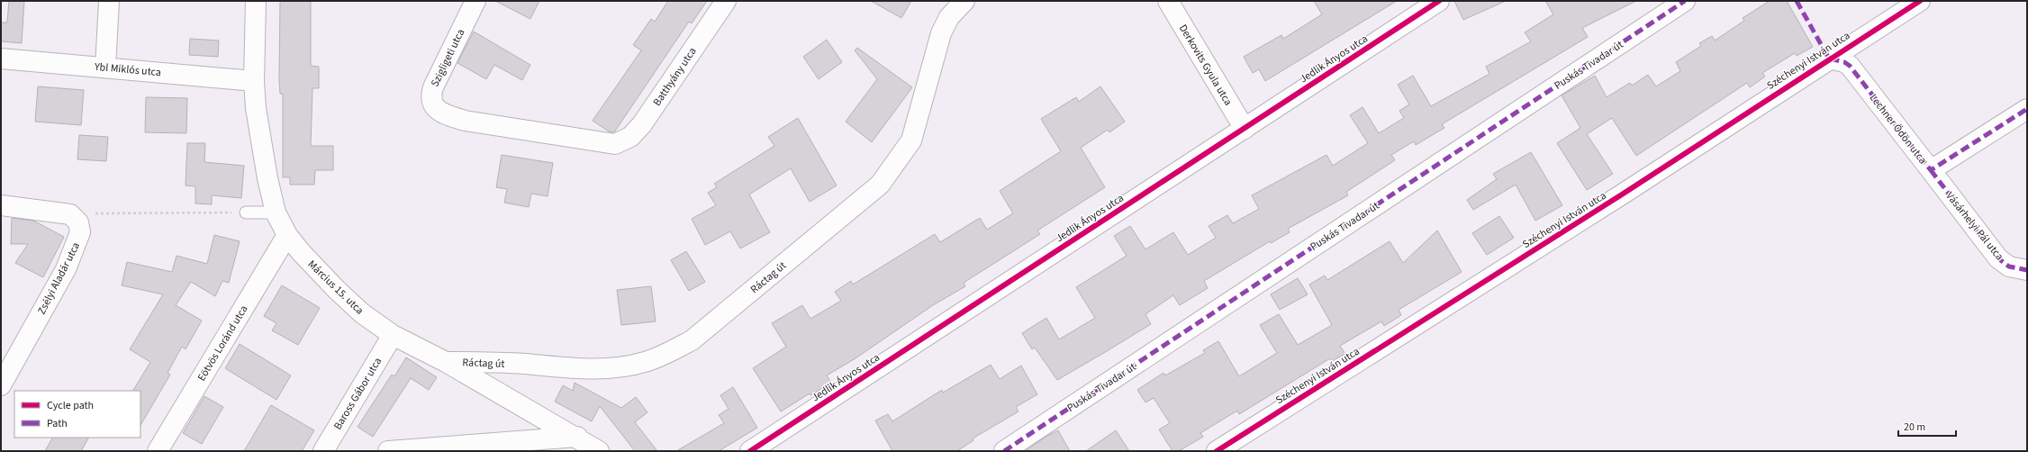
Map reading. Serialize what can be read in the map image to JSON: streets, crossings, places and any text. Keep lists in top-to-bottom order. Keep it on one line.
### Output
{"streets":{"street":["Szigligeti utca","Jedlik Ányos utca","Széchenyi István utca","Derkovits Gyula utca","Puskás Tivadar út","Ybl Miklós utca","Batthyány utca","Lechner Ödön utca","Vásárhelyi Pál utca","Ráctag út","Zsélyi Aladár utca","Március 15. utca","Eötvös Loránd utca","Baross Gábor utca"]},"crossings":[["Szigligeti utca","Batthyány utca"],["Jedlik Ányos utca","Derkovits Gyula utca"],["Széchenyi István utca","Lechner Ödön utca"],["Ybl Miklós utca","Március 15. utca"],["Lechner Ödön utca","Vásárhelyi Pál utca"],["Ráctag út","Március 15. utca"],["Március 15. utca","Eötvös Loránd utca"],["Március 15. utca","Baross Gábor utca"]],"legend":["Cycle path","Path"],"scale_bar":"20 m"}
